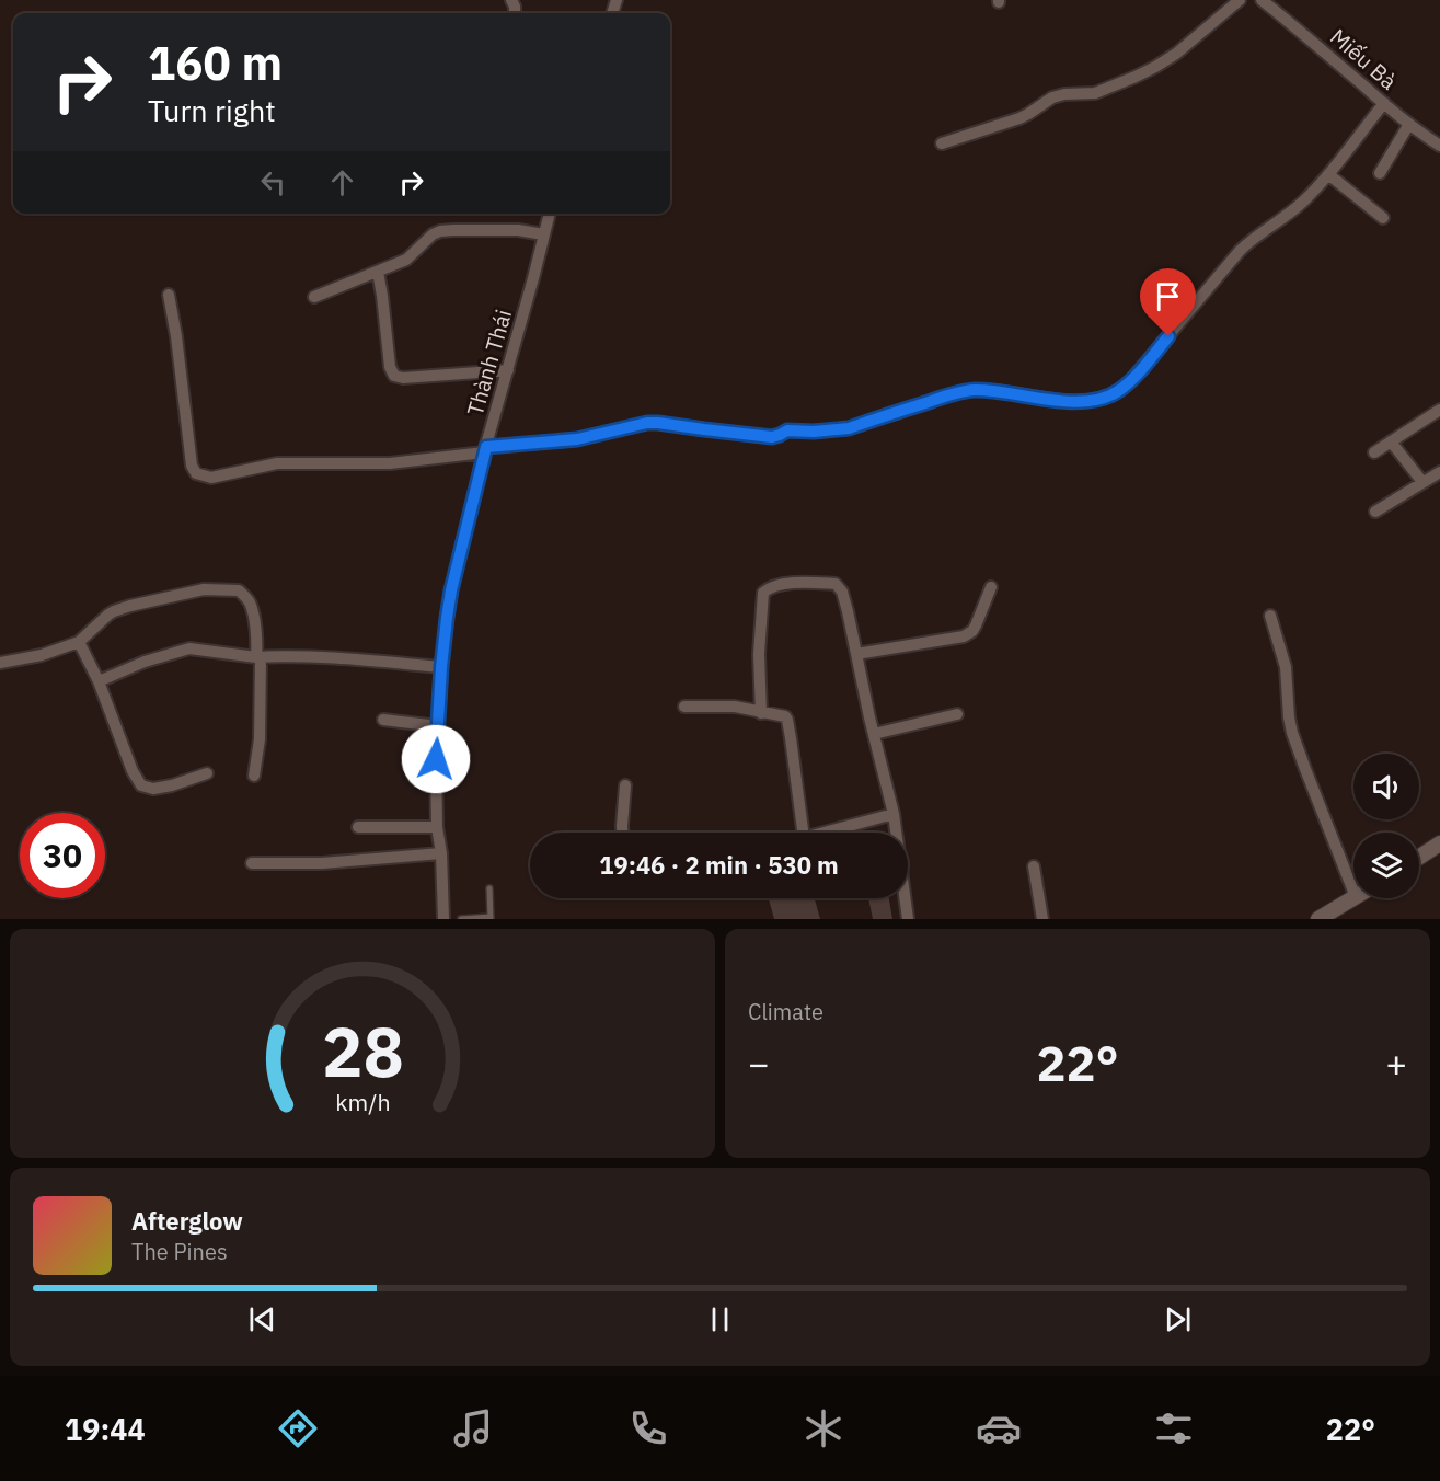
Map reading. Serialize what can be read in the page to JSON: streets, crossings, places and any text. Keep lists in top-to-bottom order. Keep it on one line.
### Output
{"streets":{"street":["Miếu Bà","Thành Thái"]},"page":{"turn":["160 m","Turn right"],"limit":"30","trip":"19:46 · 2 min · 530 m","tile":"Climate","heat":["−","22°","+"],"song":["Afterglow","The Pines"],"tabs":["19:44","22°"],"gauge":["28","km/h"]}}
